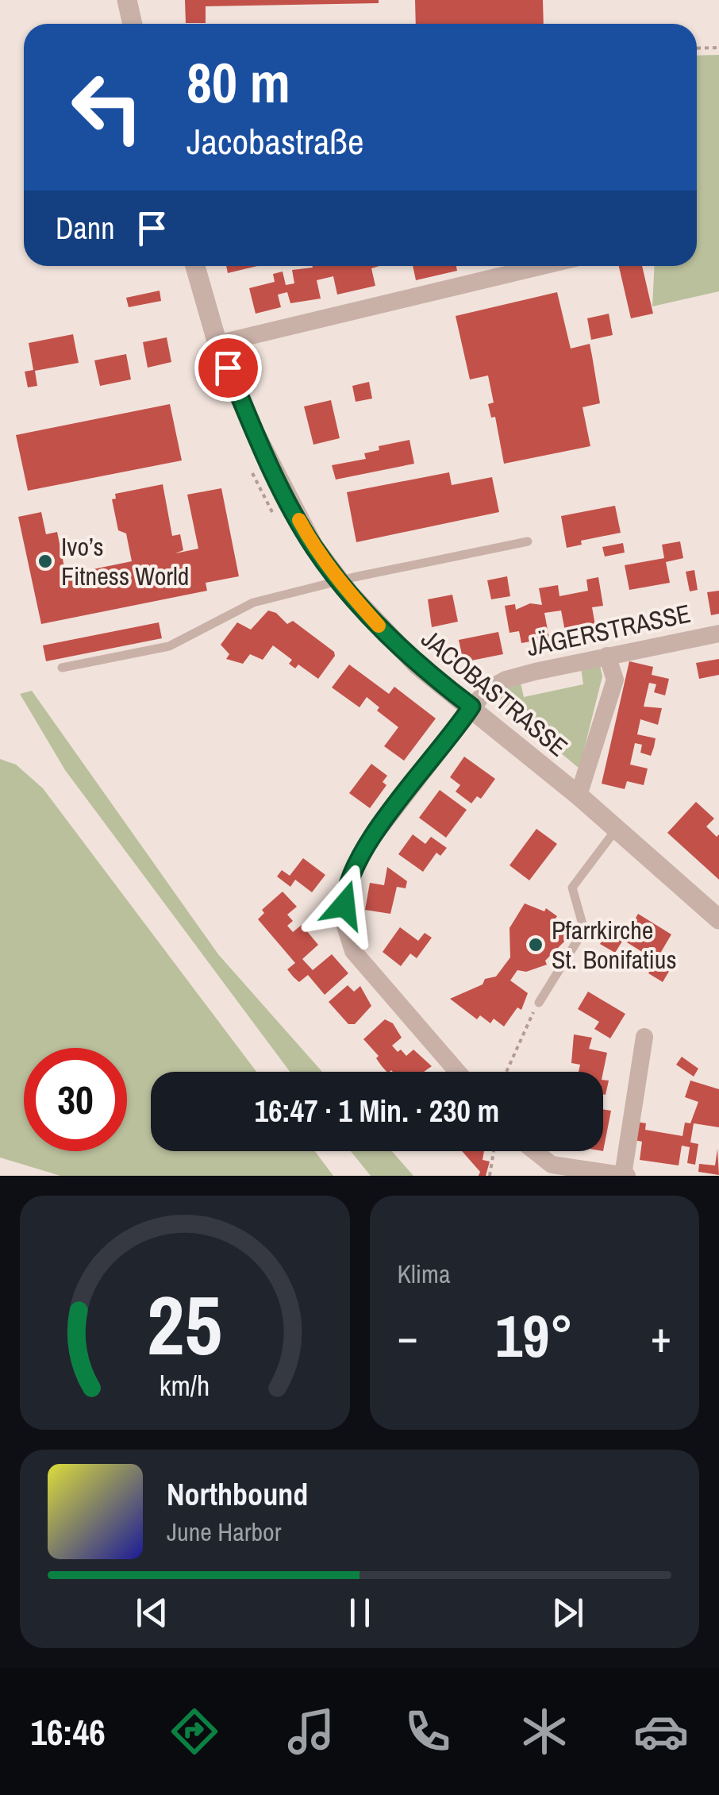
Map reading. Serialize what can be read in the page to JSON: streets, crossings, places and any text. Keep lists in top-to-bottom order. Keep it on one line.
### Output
{"streets":{"street":["JÄGERSTRASSE","JACOBASTRASSE"]},"crossings":[["JÄGERSTRASSE","JACOBASTRASSE"]],"places":["Ivo’s Fitness World","Pfarrkirche St. Bonifatius"],"page":{"turn":["80 m","Jacobastraße"],"then":"Dann","limit":"30","trip":"16:47 · 1 Min. · 230 m","tile":"Klima","heat":["−","19°","+"],"song":["Northbound","June Harbor"],"tabs":"16:46","gauge":["25","km/h"]}}
